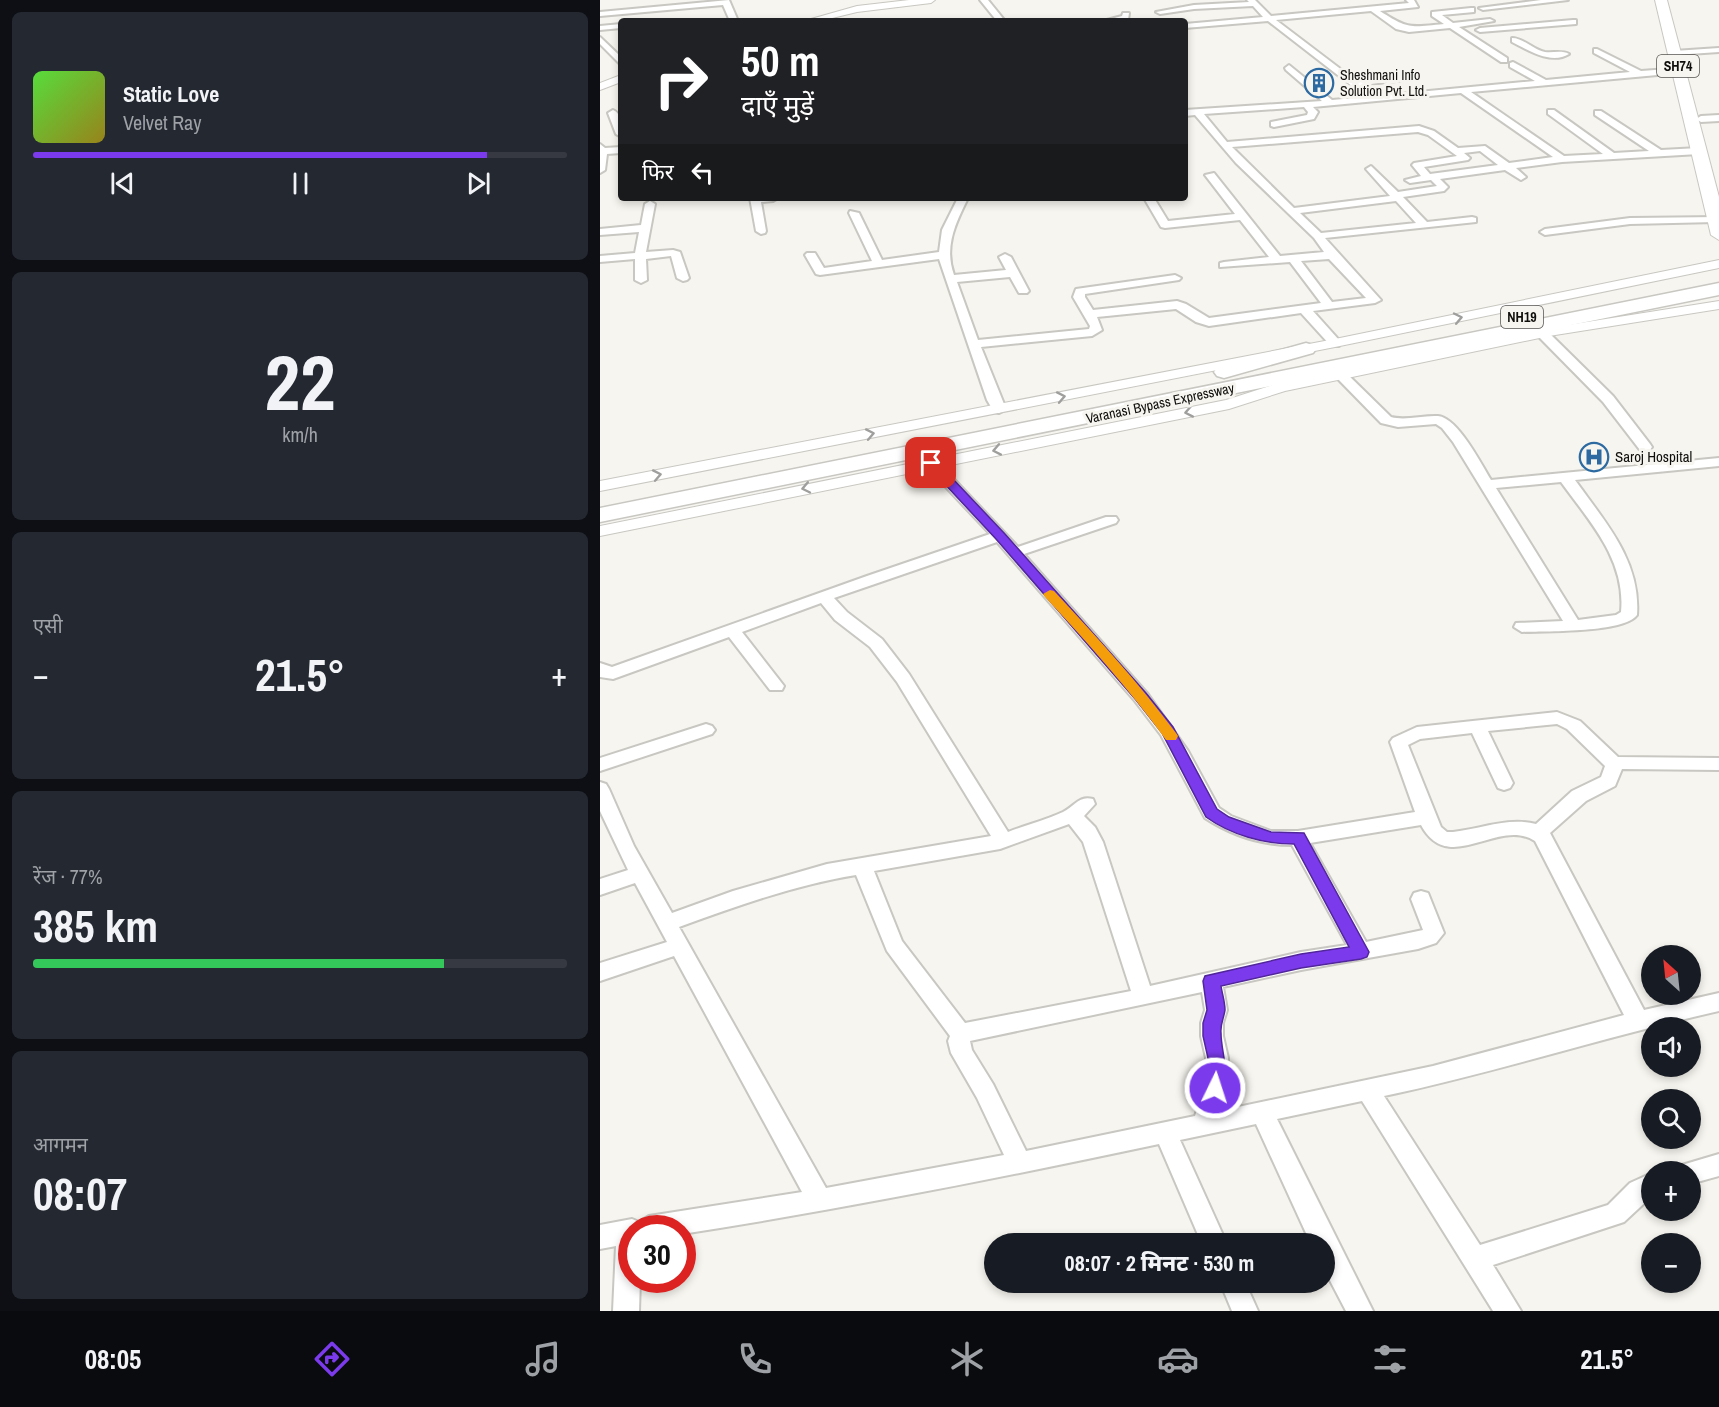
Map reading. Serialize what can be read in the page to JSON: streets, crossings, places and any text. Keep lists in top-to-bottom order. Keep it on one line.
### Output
{"streets":{"highway":["NH19","Varanasi Bypass Expressway"],"main road":["SH74"]},"places":{"building":["Sheshmani Info Solution Pvt. Ltd."],"hospital":["Saroj Hospital"]},"north":"top left","page":{"turn":["50 m","दाएँ मुड़ें"],"song":["Static Love","Velvet Ray"],"then":"फिर","tile":[["22","km/h"],"एसी",["रेंज · 77%","385 km"],["आगमन","08:07"]],"heat":["−","21.5°","+"],"map_buttons":["+","−"],"limit":"30","trip":"08:07 · 2 मिनट · 530 m","tabs":["08:05","21.5°"]}}
